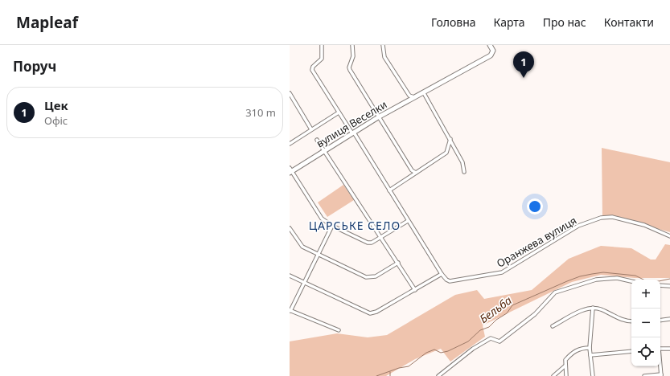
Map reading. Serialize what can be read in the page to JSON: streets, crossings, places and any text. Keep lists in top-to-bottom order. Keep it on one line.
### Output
{"streets":{"street":["вулиця Веселки","Оранжева вулиця"]},"districts":["ЦАРСЬКЕ СЕЛО"],"water":["Бельба"],"page":{"header":"Mapleaf","nav":["Головна","Карта","Про нас","Контакти"],"heading":"Поруч","pins":"1","list":[{"mark":"1","name":"Цек","note":"Офіс","value":"310 m"}],"map_buttons":["+","−"]}}
